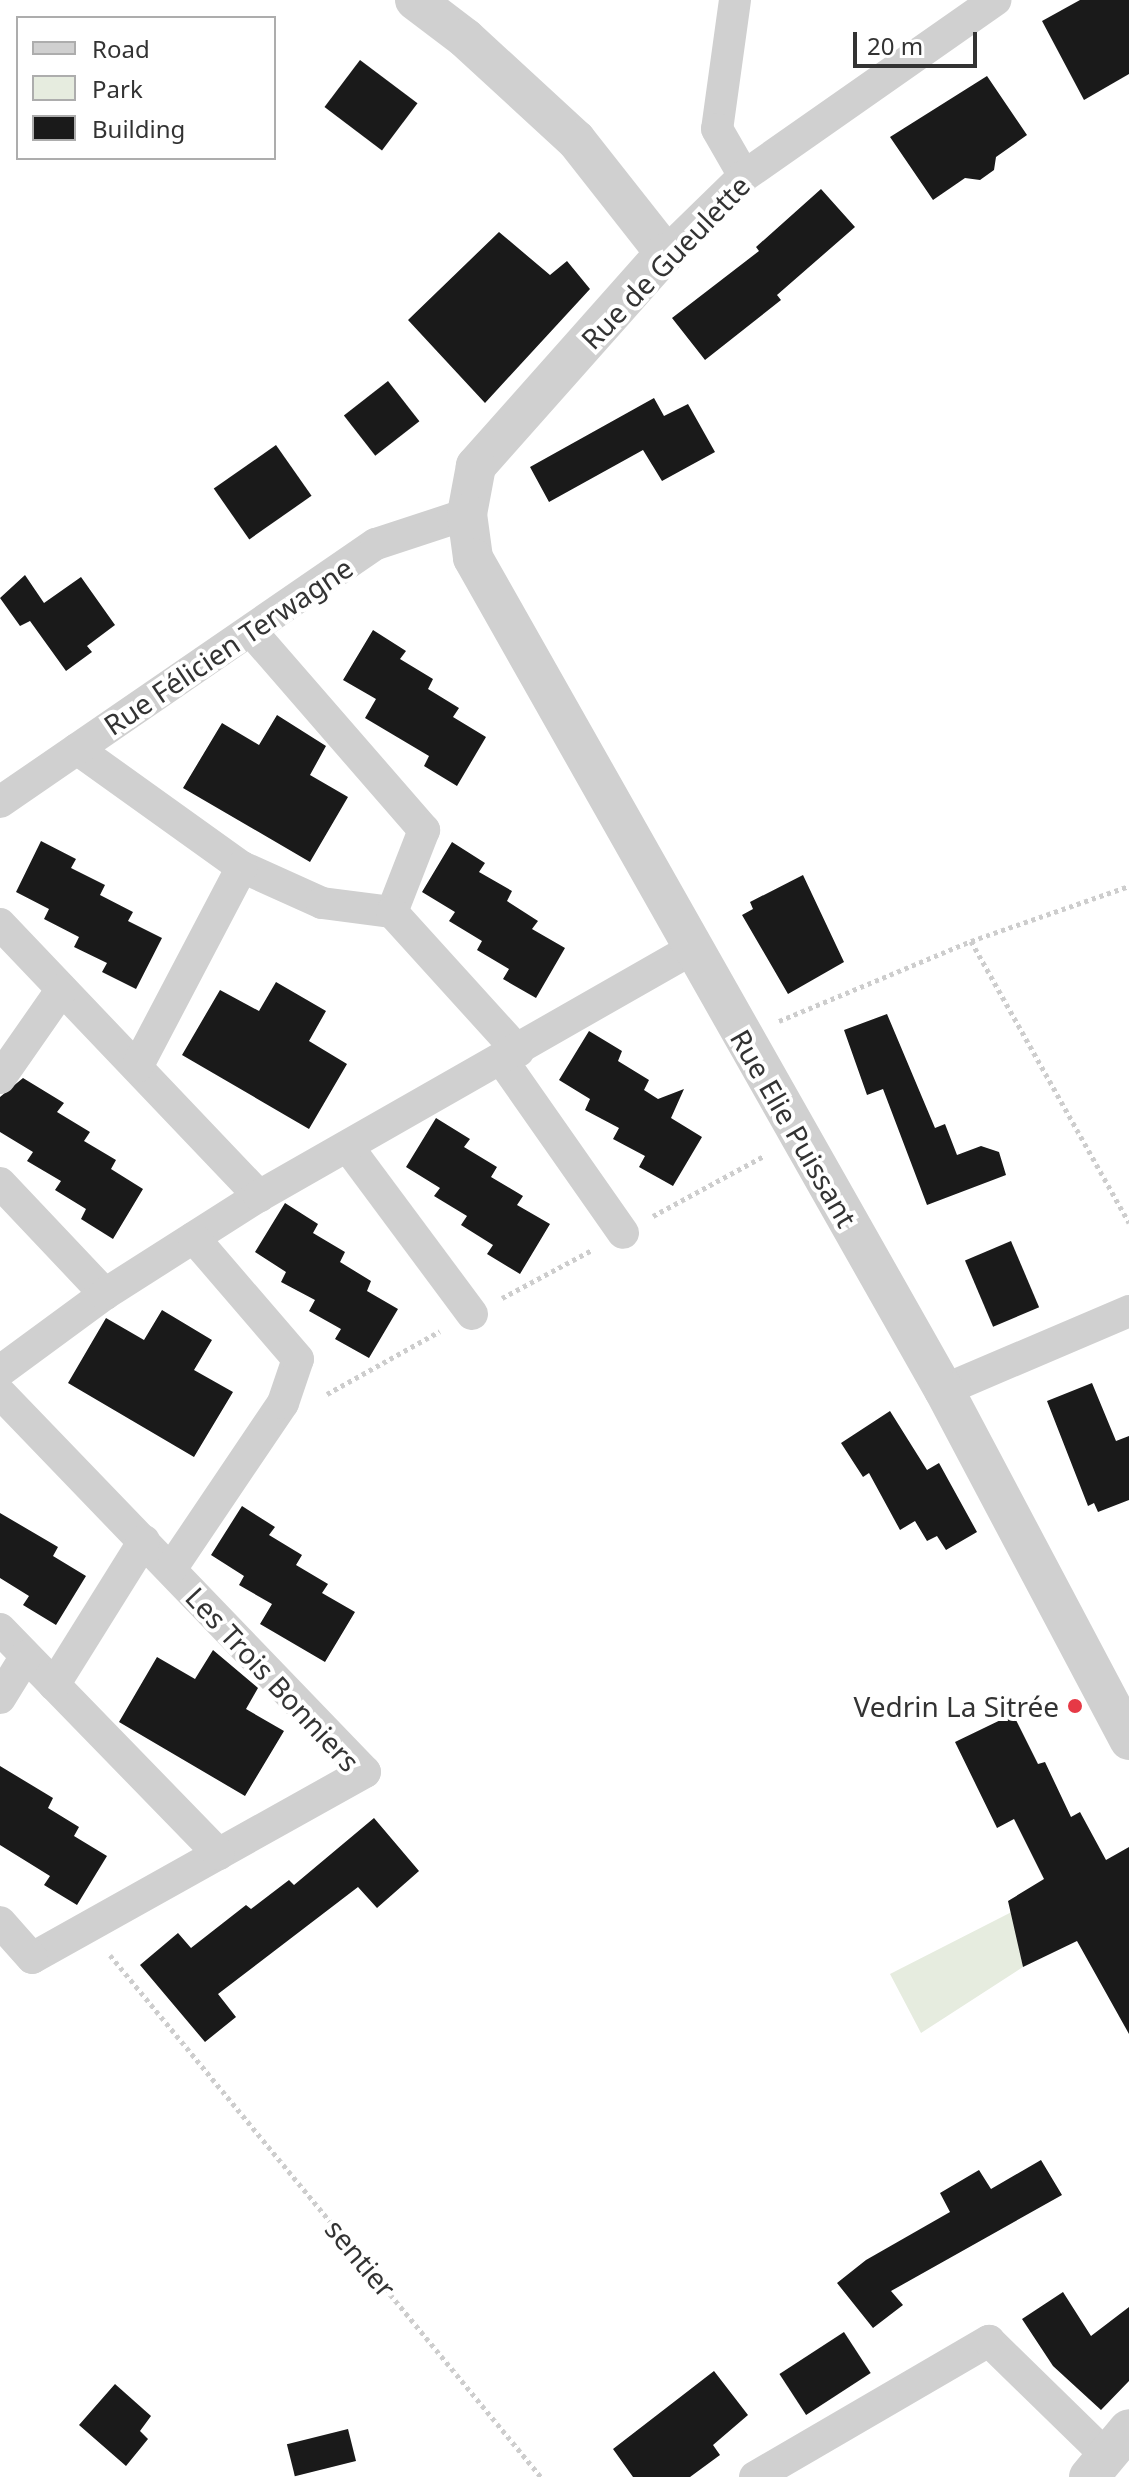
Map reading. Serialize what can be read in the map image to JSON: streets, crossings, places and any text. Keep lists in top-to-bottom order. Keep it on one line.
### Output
{"streets":{"street":["Rue de Gueulette","Rue Félicien Terwagne","Rue Elie Puissant","Les Trois Bonniers"],"path":["sentier"]},"crossings":[["Rue de Gueulette","Rue Félicien Terwagne"],["Rue de Gueulette","Rue Elie Puissant"],["Rue Félicien Terwagne","Rue Elie Puissant"],["Les Trois Bonniers","sentier"]],"places":["Vedrin La Sitrée"],"legend":["Road","Park","Building"],"scale_bar":"20 m"}
